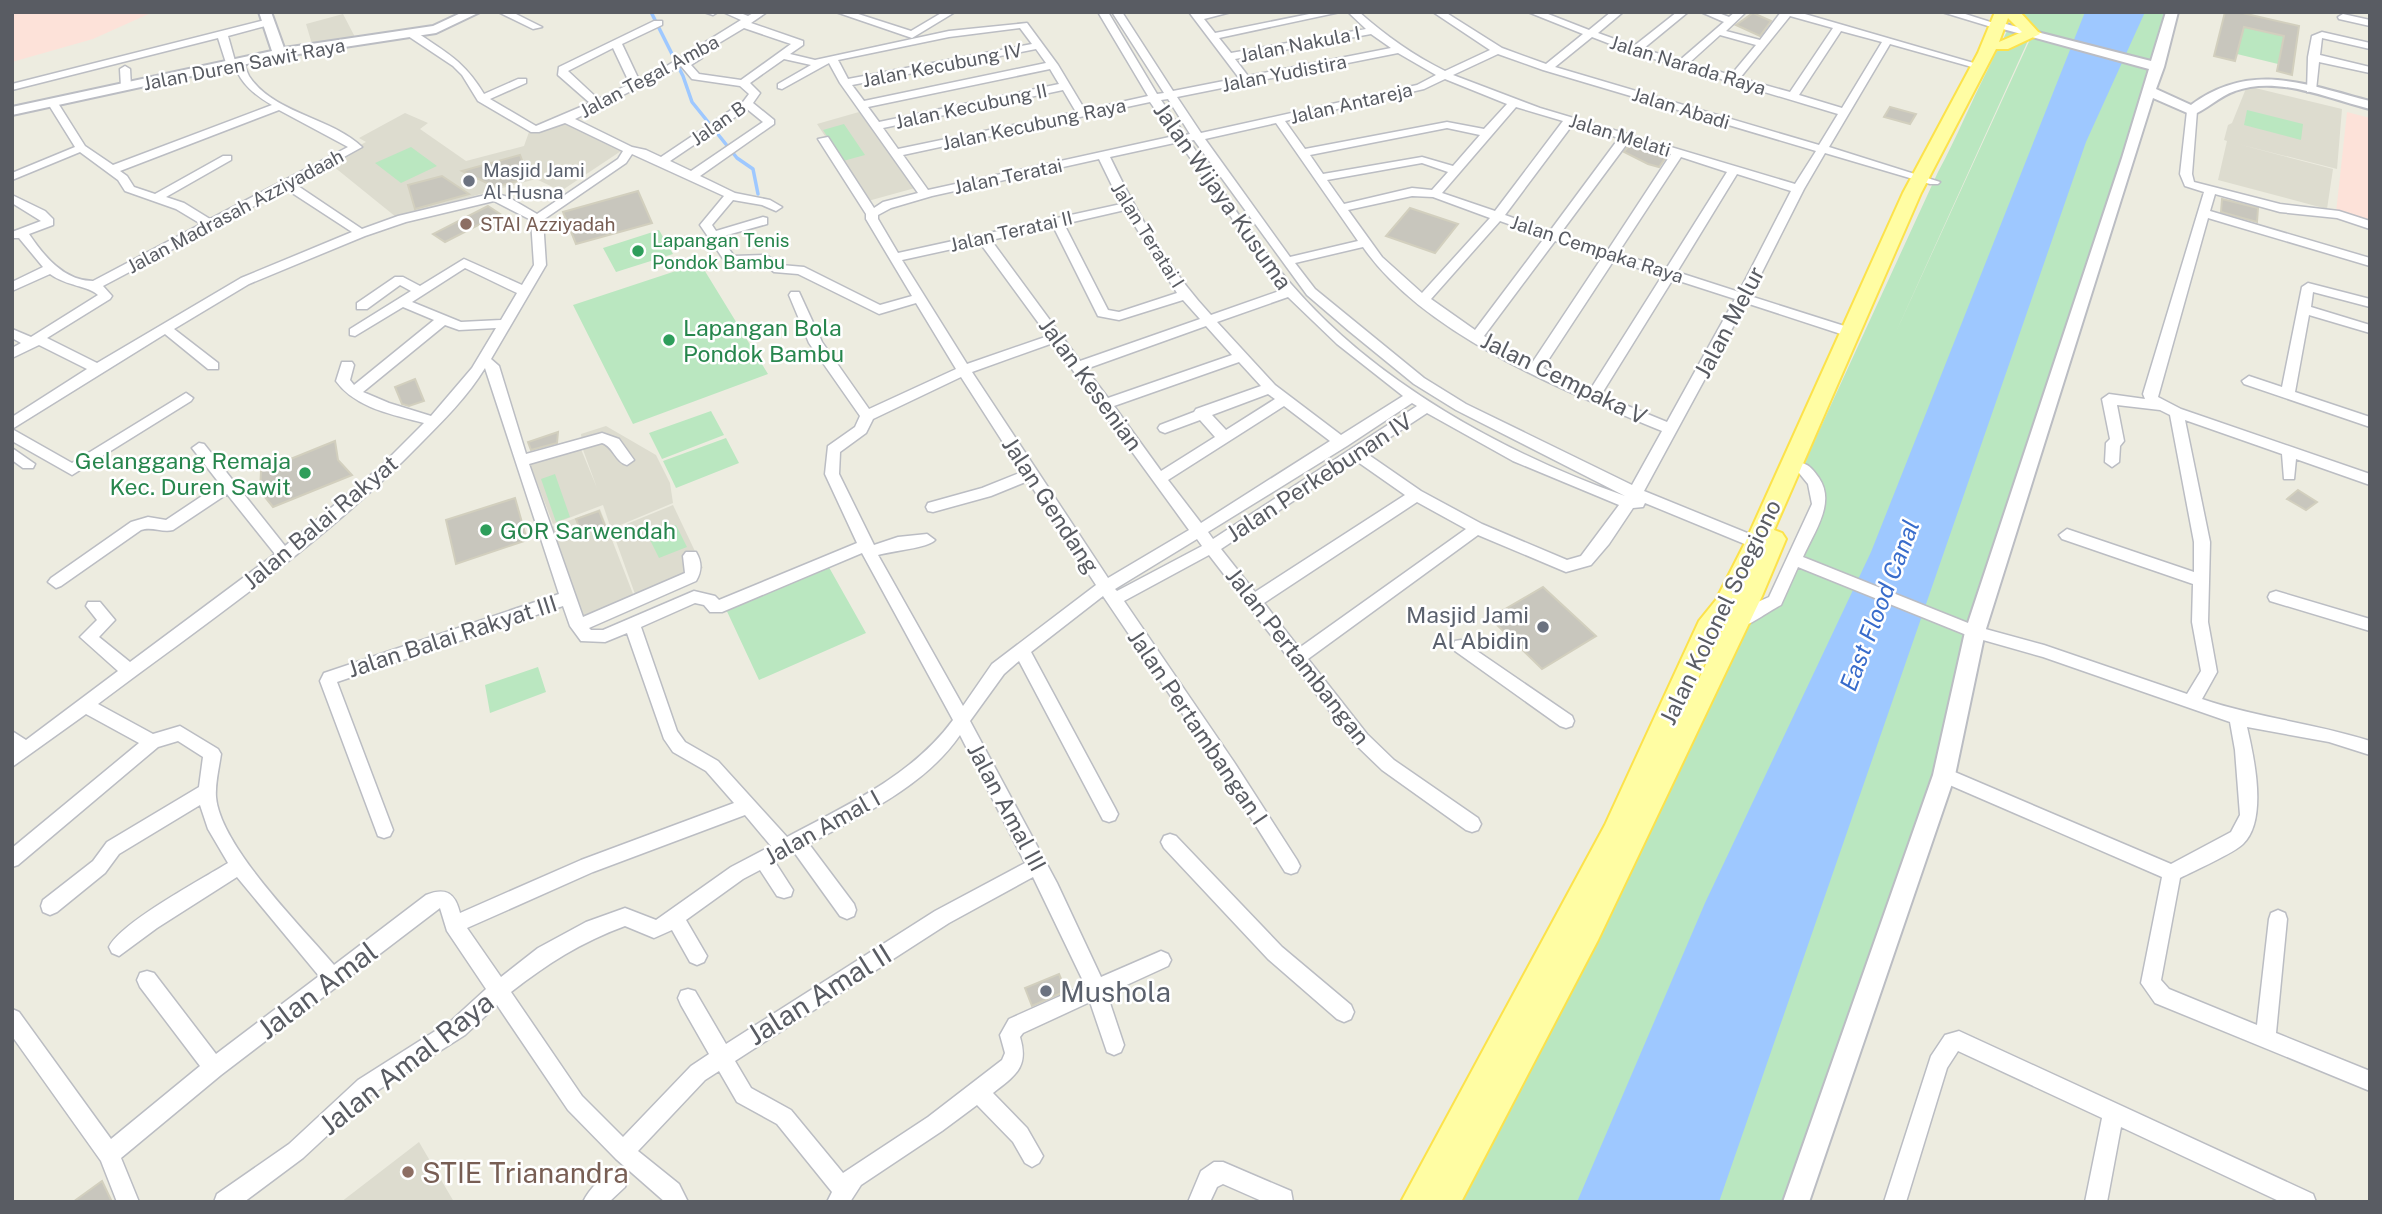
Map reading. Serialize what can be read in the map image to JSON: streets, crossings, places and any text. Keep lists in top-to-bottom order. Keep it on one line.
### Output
{"streets":{"main road":["Jalan Kolonel Soegiono"],"street":["Jalan Nakula I","Jalan Duren Sawit Raya","Jalan Kecubung IV","Jalan Narada Raya","Jalan Yudistira","Jalan Tegal Amba","Jalan Antareja","Jalan Kecubung II","Jalan Abadi","Jalan B","Jalan Kecubung Raya","Jalan Melati","Jalan Teratai","Jalan Wijaya Kusuma","Jalan Madrasah Azziyadaah","Jalan Teratai II","Jalan Teratai I","Jalan Cempaka Raya","Jalan Melur","Jalan Cempaka V","Jalan Kesenian","Jalan Perkebunan IV","Jalan Gendang","Jalan Balai Rakyat","Jalan Balai Rakyat III","Jalan Pertambangan","Jalan Pertambangan I","Jalan Amal III","Jalan Amal I","Jalan Amal","Jalan Amal II","Jalan Amal Raya"]},"crossings":[["Jalan Nakula I","Jalan Melati"],["Jalan Duren Sawit Raya","Jalan Madrasah Azziyadaah"],["Jalan Narada Raya","Jalan Melur"],["Jalan Yudistira","Jalan Kecubung Raya"],["Jalan Yudistira","Jalan Melati"],["Jalan Yudistira","Jalan Wijaya Kusuma"],["Jalan Antareja","Jalan Abadi"],["Jalan Antareja","Jalan Melati"],["Jalan Antareja","Jalan Teratai"],["Jalan Antareja","Jalan Wijaya Kusuma"],["Jalan Antareja","Jalan Cempaka V"],["Jalan Abadi","Jalan Melur"],["Jalan Abadi","Jalan Kolonel Soegiono"],["Jalan Kecubung Raya","Jalan Wijaya Kusuma"],["Jalan Melati","Jalan Melur"],["Jalan Teratai","Jalan Wijaya Kusuma"],["Jalan Teratai","Jalan Teratai I"],["Jalan Wijaya Kusuma","Jalan Melur"],["Jalan Wijaya Kusuma","Jalan Perkebunan IV"],["Jalan Wijaya Kusuma","Jalan Gendang"],["Jalan Wijaya Kusuma","Jalan Kolonel Soegiono"],["Jalan Teratai II","Jalan Teratai I"],["Jalan Teratai II","Jalan Kesenian"],["Jalan Teratai II","Jalan Gendang"],["Jalan Cempaka Raya","Jalan Melur"],["Jalan Cempaka Raya","Jalan Cempaka V"],["Jalan Cempaka Raya","Jalan Kolonel Soegiono"],["Jalan Melur","Jalan Cempaka V"],["Jalan Kesenian","Jalan Gendang"],["Jalan Kesenian","Jalan Pertambangan"],["Jalan Perkebunan IV","Jalan Pertambangan"],["Jalan Gendang","Jalan Pertambangan"],["Jalan Gendang","Jalan Pertambangan I"],["Jalan Gendang","Jalan Amal III"],["Jalan Gendang","Jalan Amal I"],["Jalan Balai Rakyat","Jalan Balai Rakyat III"],["Jalan Balai Rakyat III","Jalan Amal III"],["Jalan Pertambangan I","Jalan Amal I"],["Jalan Amal III","Jalan Amal I"],["Jalan Amal III","Jalan Amal II"],["Jalan Amal I","Jalan Amal"],["Jalan Amal I","Jalan Amal Raya"],["Jalan Amal","Jalan Amal Raya"],["Jalan Amal II","Jalan Amal Raya"]],"water":["East Flood Canal"],"places":["Masjid Jami Al Husna","STAI Azziyadah","Lapangan Tenis Pondok Bambu","Lapangan Bola Pondok Bambu","Gelanggang Remaja Kec. Duren Sawit","GOR Sarwendah","Masjid Jami Al Abidin","Mushola","STIE Trianandra"]}
